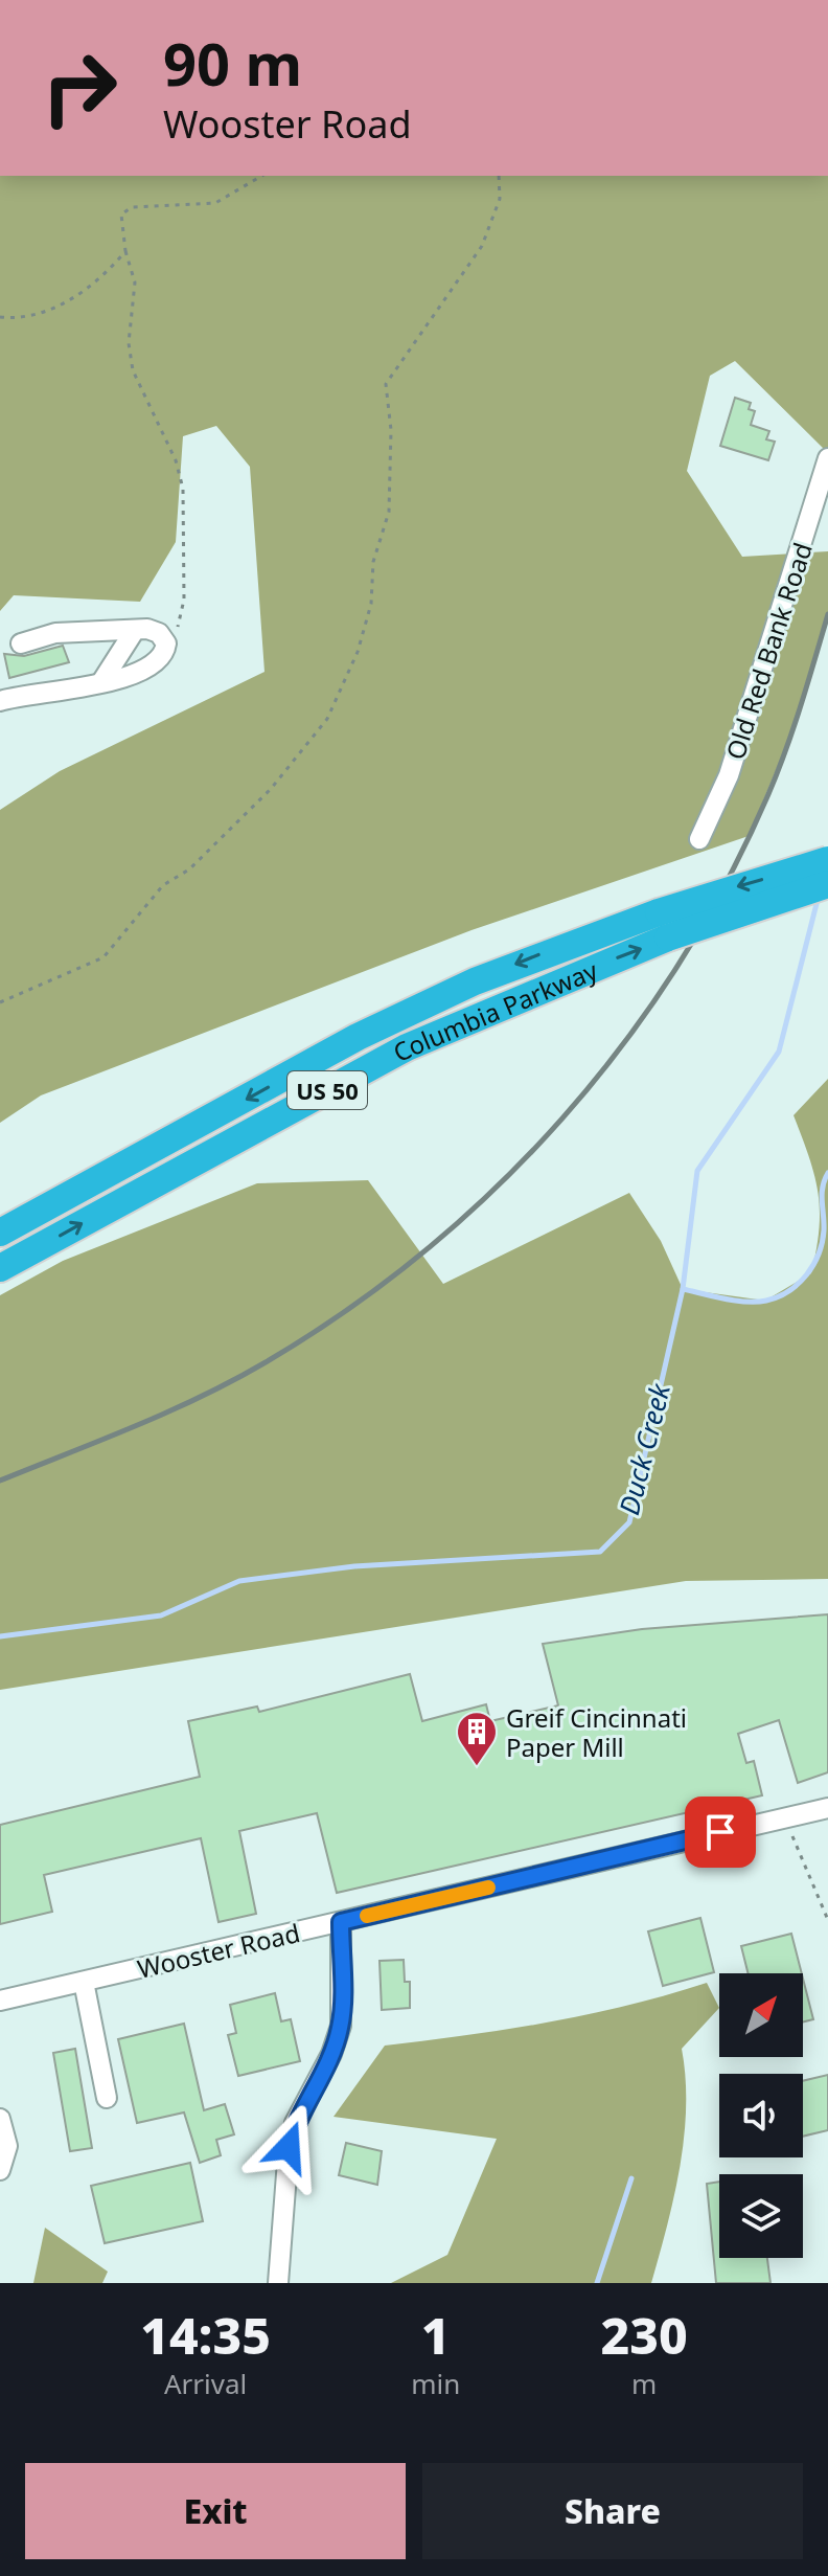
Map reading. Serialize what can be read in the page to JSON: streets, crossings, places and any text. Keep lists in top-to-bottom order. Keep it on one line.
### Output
{"streets":{"highway":["Columbia Parkway","US 50"],"street":["Old Red Bank Road","Wooster Road"]},"water":["Duck Creek"],"places":{"building":["Greif Cincinnati Paper Mill"]},"north":"top right","page":{"turn":["90 m","Wooster Road"],"eta":["14:35","Arrival","1","min","230","m"],"buttons":["Exit","Share"]}}
